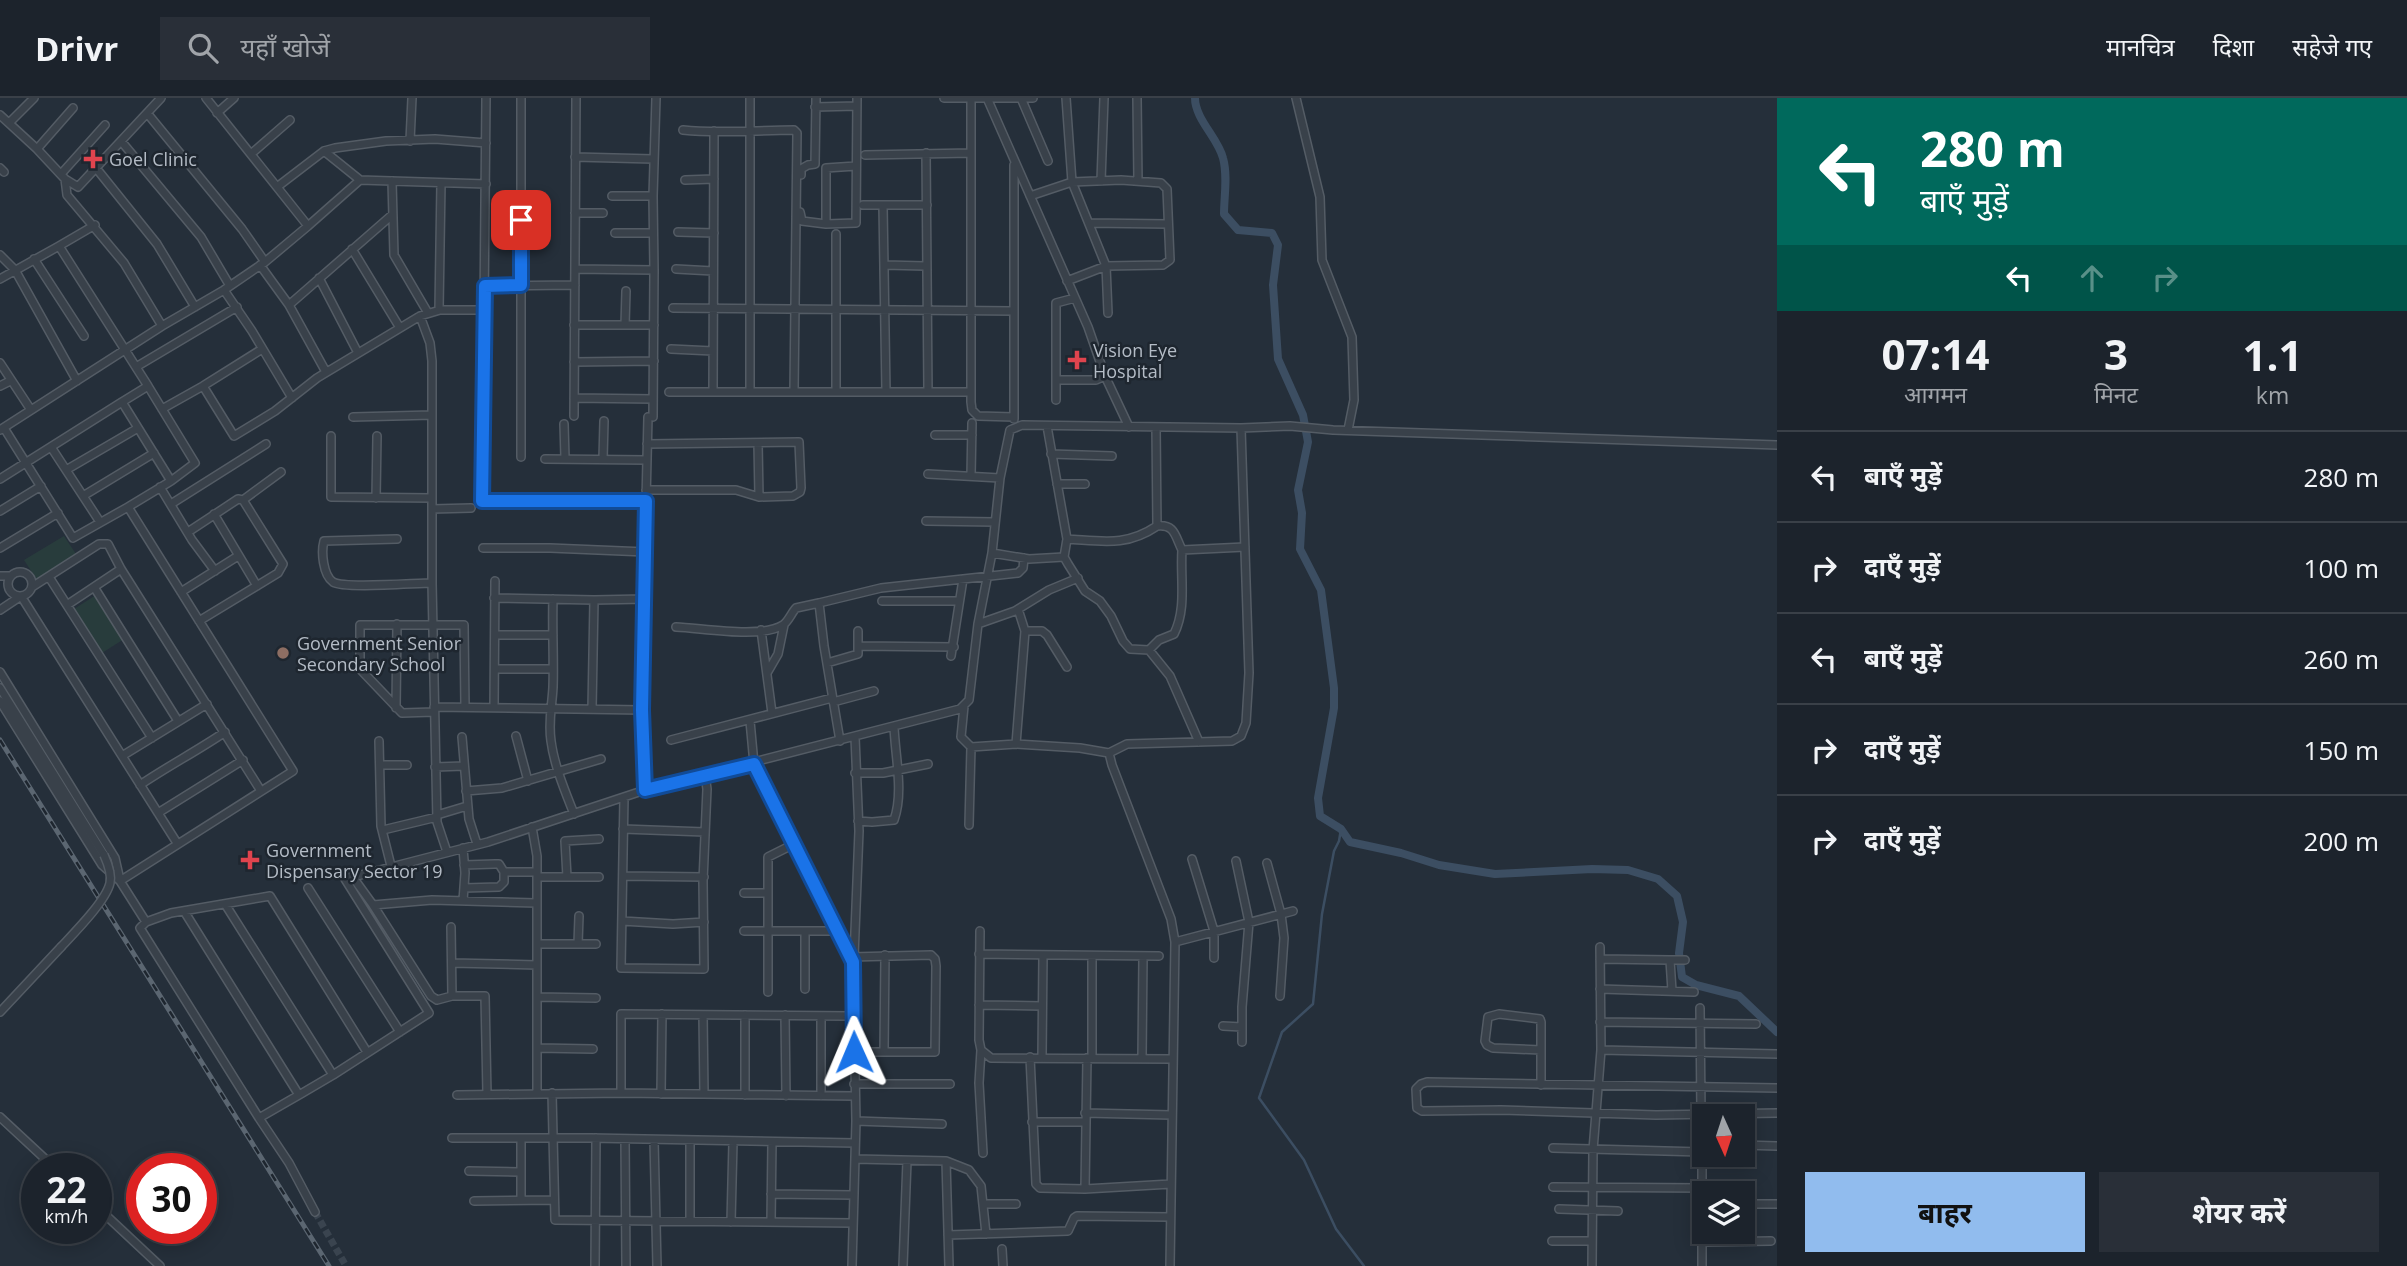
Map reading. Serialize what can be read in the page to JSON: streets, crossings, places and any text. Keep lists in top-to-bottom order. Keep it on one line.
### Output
{"places":{"health":["Goel Clinic","Vision Eye Hospital","Government Dispensary Sector 19"],"other":["Government Senior Secondary School"]},"north":"bottom","page":{"header":"Drivr","search":"यहाँ खोजें","nav":["मानचित्र","दिशा","सहेजे गए"],"turn":["280 m","बाएँ मुड़ें"],"eta":["07:14","आगमन","3","मिनट","1.1","km"],"list":[{"name":"बाएँ मुड़ें","value":"280 m"},{"name":"दाएँ मुड़ें","value":"100 m"},{"name":"बाएँ मुड़ें","value":"260 m"},{"name":"दाएँ मुड़ें","value":"150 m"},{"name":"दाएँ मुड़ें","value":"200 m"}],"speed":"22 km/h","limit":"30","buttons":["बाहर","शेयर करें"]}}
